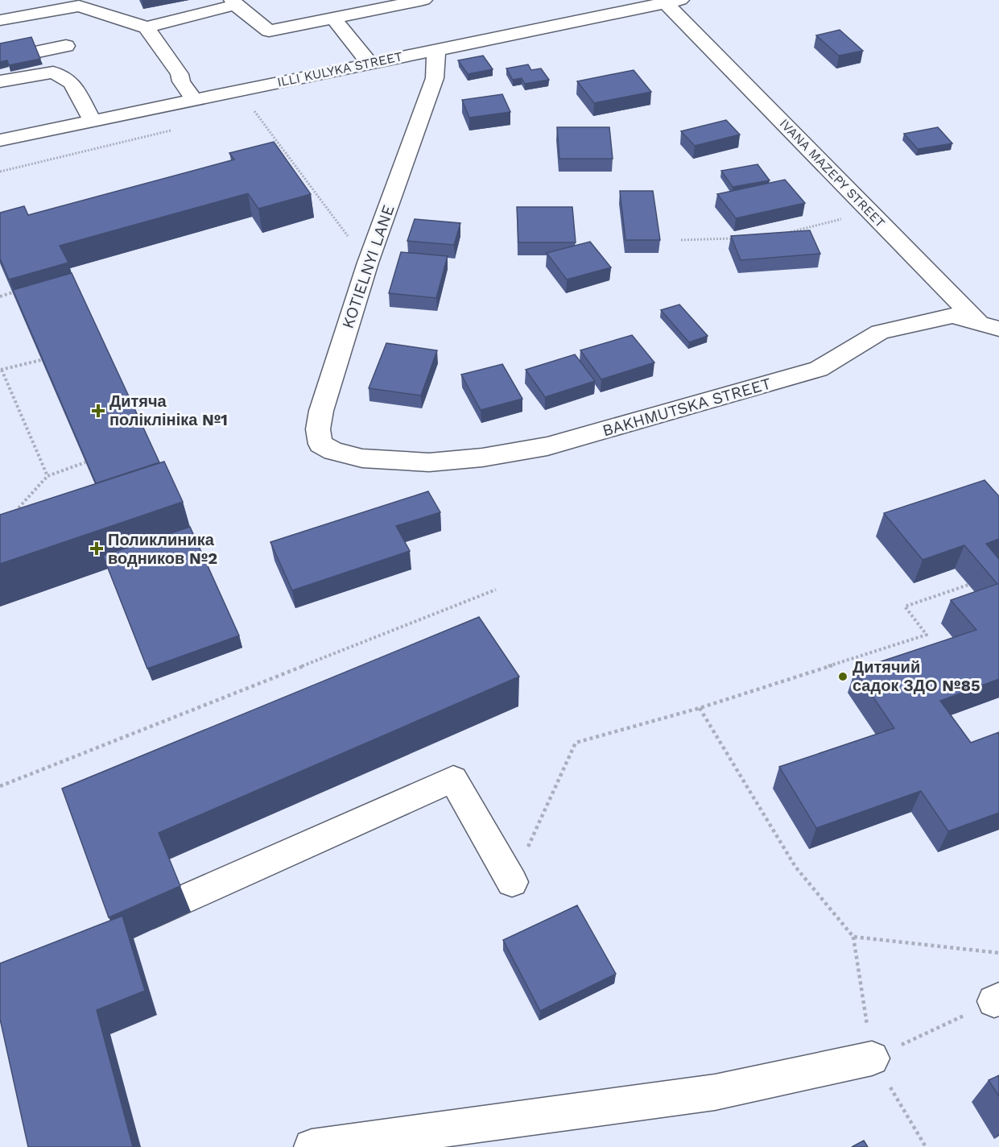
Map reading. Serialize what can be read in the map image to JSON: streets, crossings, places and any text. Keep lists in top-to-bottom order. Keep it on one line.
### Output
{"streets":{"street":["ILLI KULYKA STREET","IVANA MAZEPY STREET","KOTIELNYI LANE","BAKHMUTSKA STREET"]},"crossings":[["ILLI KULYKA STREET","IVANA MAZEPY STREET"],["ILLI KULYKA STREET","KOTIELNYI LANE"],["IVANA MAZEPY STREET","BAKHMUTSKA STREET"],["KOTIELNYI LANE","BAKHMUTSKA STREET"]],"places":{"health":["Дитяча поліклініка №1","Поликлиника водников №2"],"other":["Дитячий садок ЗДО №85"]}}
